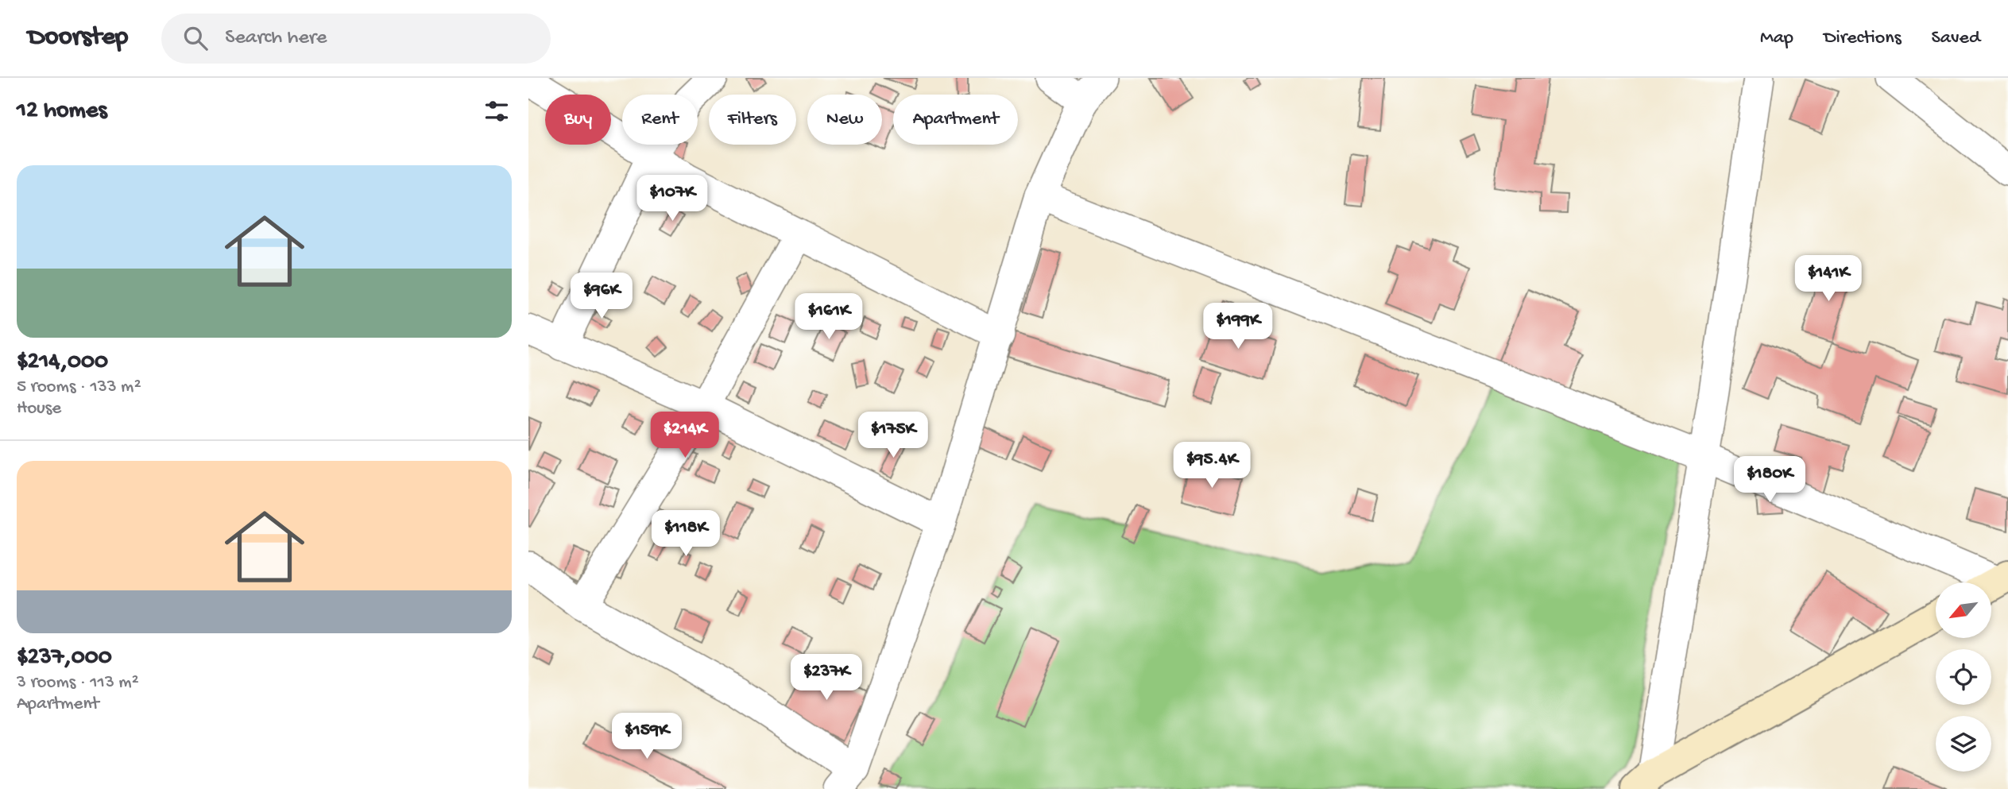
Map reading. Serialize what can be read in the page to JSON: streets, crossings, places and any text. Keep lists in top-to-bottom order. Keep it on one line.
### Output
{"north":"bottom left","page":{"header":"Doorstep","search":"Search here","nav":["Map","Directions","Saved"],"heading":"12 homes","chip":["Buy","Rent","Filters","New","Apartment"],"list":[{"name":"$214,000","note":"5 rooms · 133 m² · House"},{"name":"$237,000","note":"3 rooms · 113 m² · Apartment"}],"price":["$107K","$141K","$96K","$161K","$199K","$214K","$175K","$95.4K","$180K","$118K","$237K","$159K"]}}
